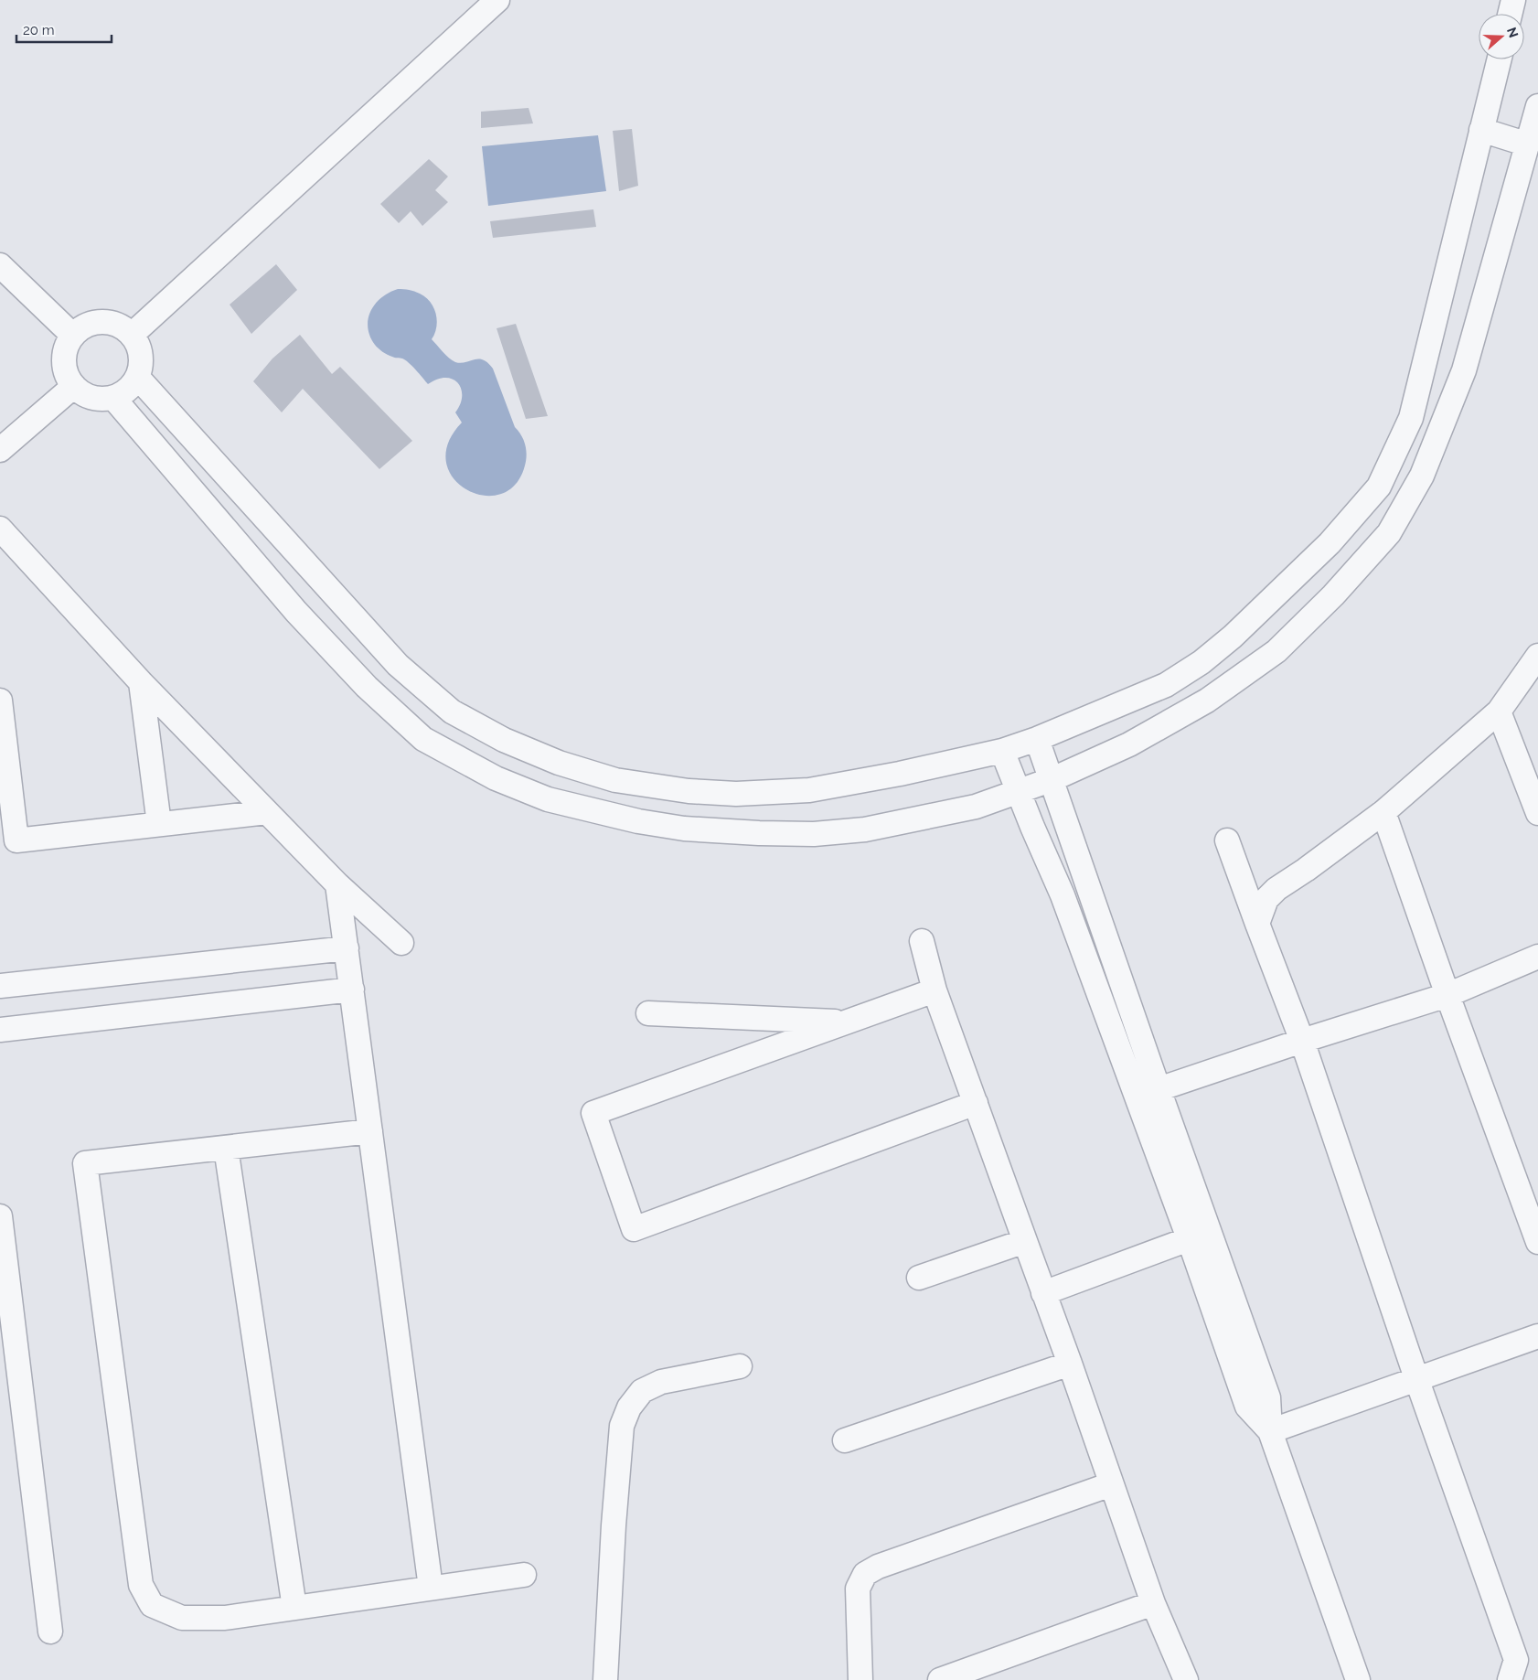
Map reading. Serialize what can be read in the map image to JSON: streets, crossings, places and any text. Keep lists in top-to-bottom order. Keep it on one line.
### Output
{"scale_bar":"20 m","north":"right"}
